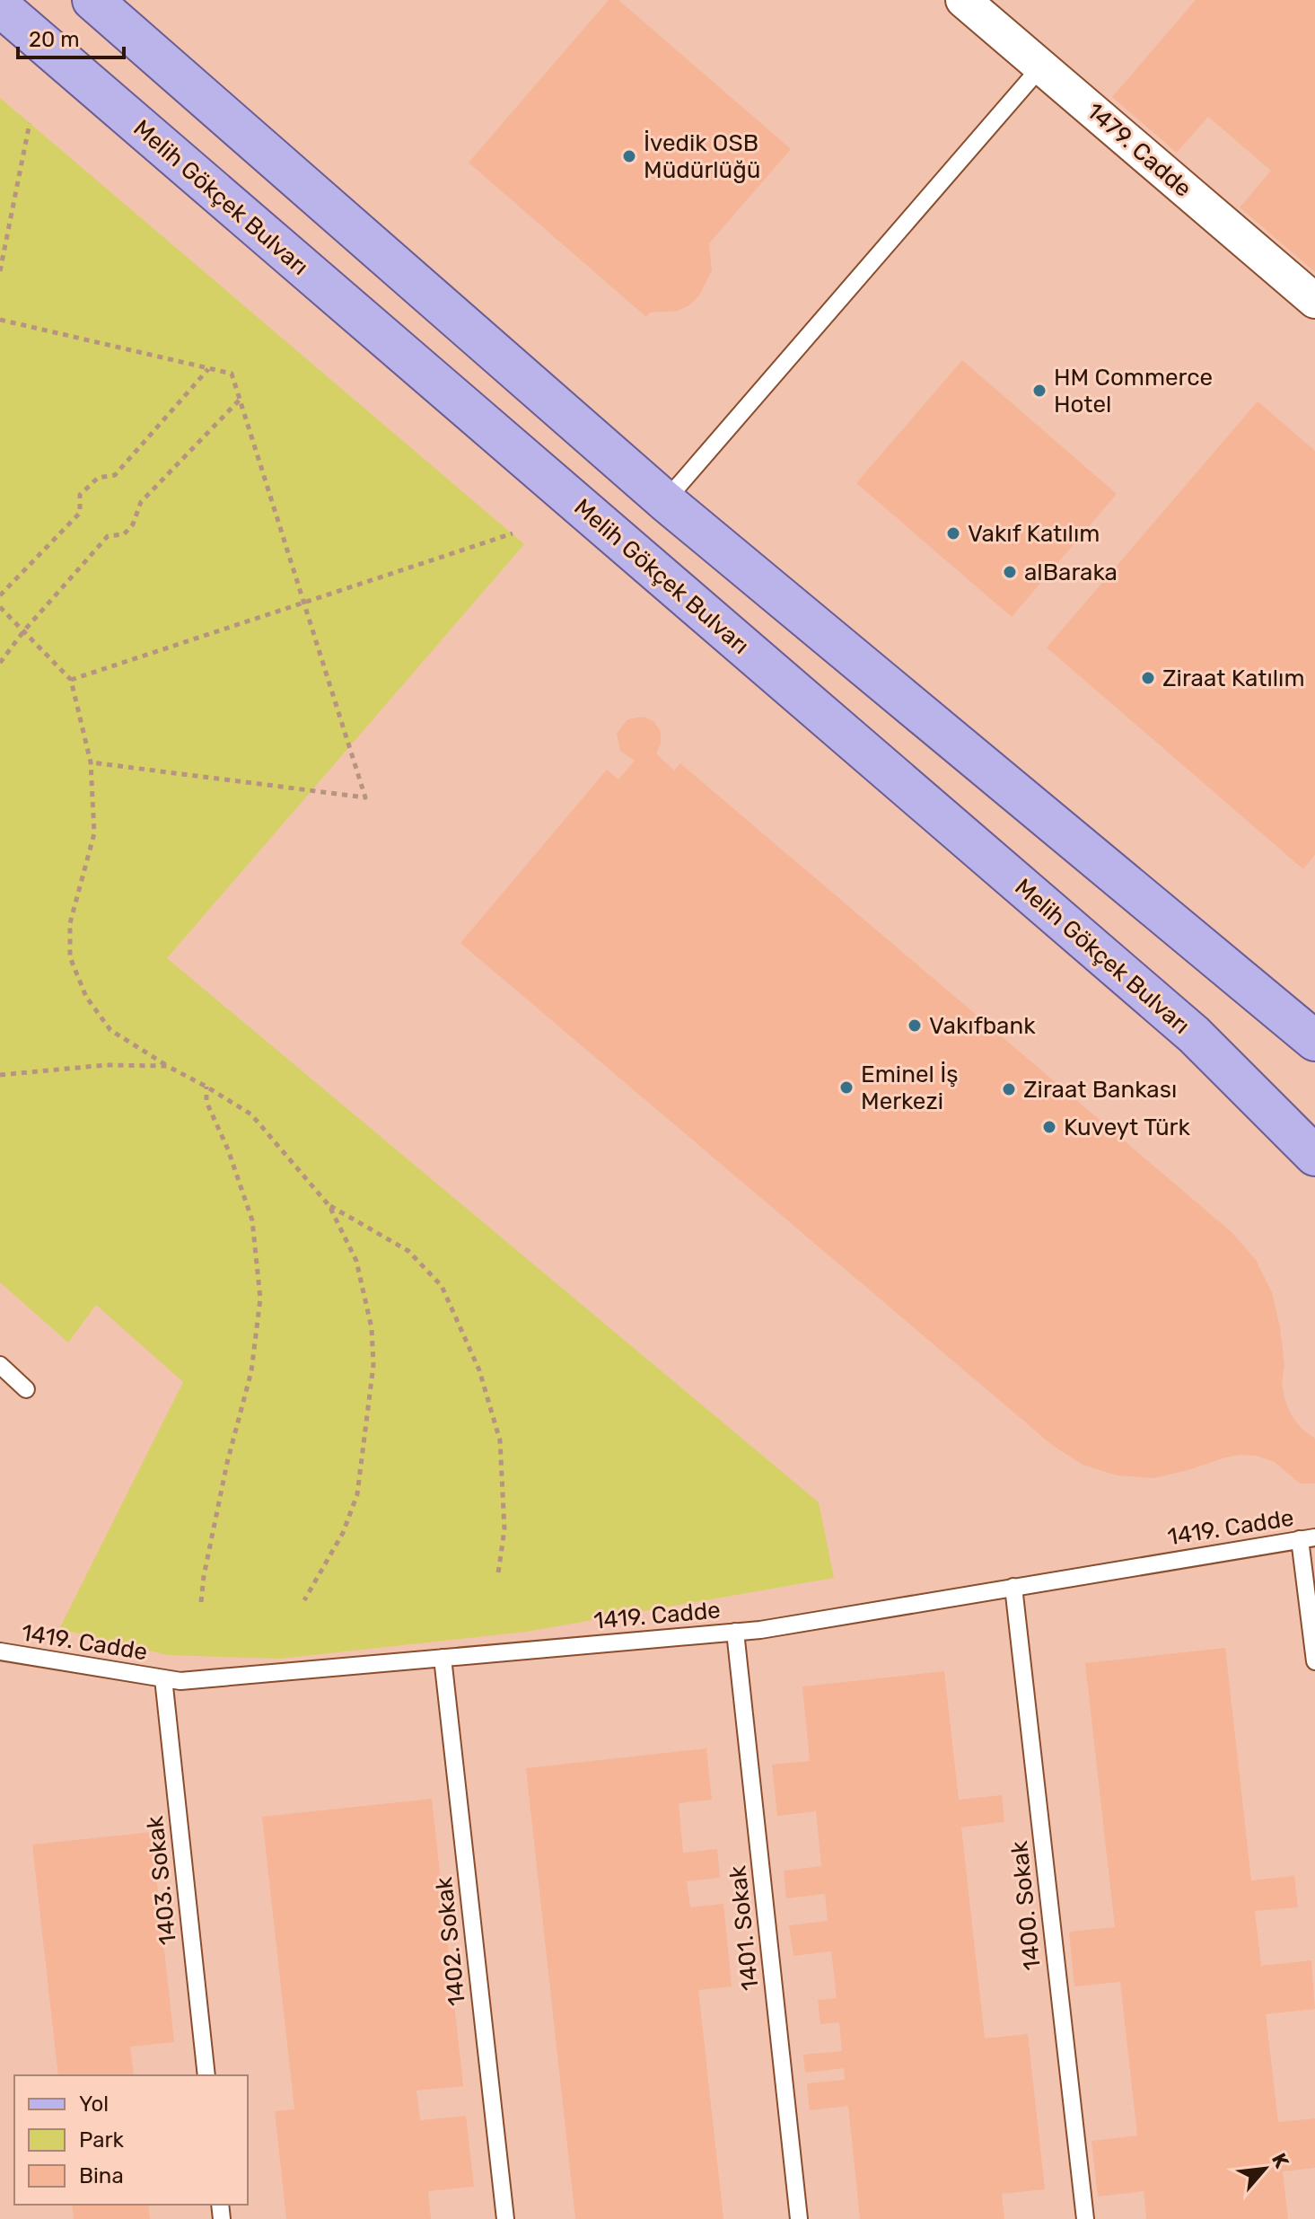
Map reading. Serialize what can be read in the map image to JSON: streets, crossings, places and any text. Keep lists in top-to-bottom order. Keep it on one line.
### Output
{"streets":{"main road":["Melih Gökçek Bulvarı"],"street":["1479. Cadde"],"lane":["1419. Cadde","1403. Sokak","1400. Sokak","1401. Sokak","1402. Sokak"]},"crossings":[["1419. Cadde","1403. Sokak"],["1419. Cadde","1400. Sokak"],["1419. Cadde","1401. Sokak"],["1419. Cadde","1402. Sokak"]],"places":["İvedik OSB Müdürlüğü","HM Commerce Hotel","Vakıf Katılım","alBaraka","Ziraat Katılım","Vakıfbank","Eminel İş Merkezi","Ziraat Bankası","Kuveyt Türk"],"legend":["Yol","Park","Bina"],"scale_bar":"20 m","north":"top right"}
